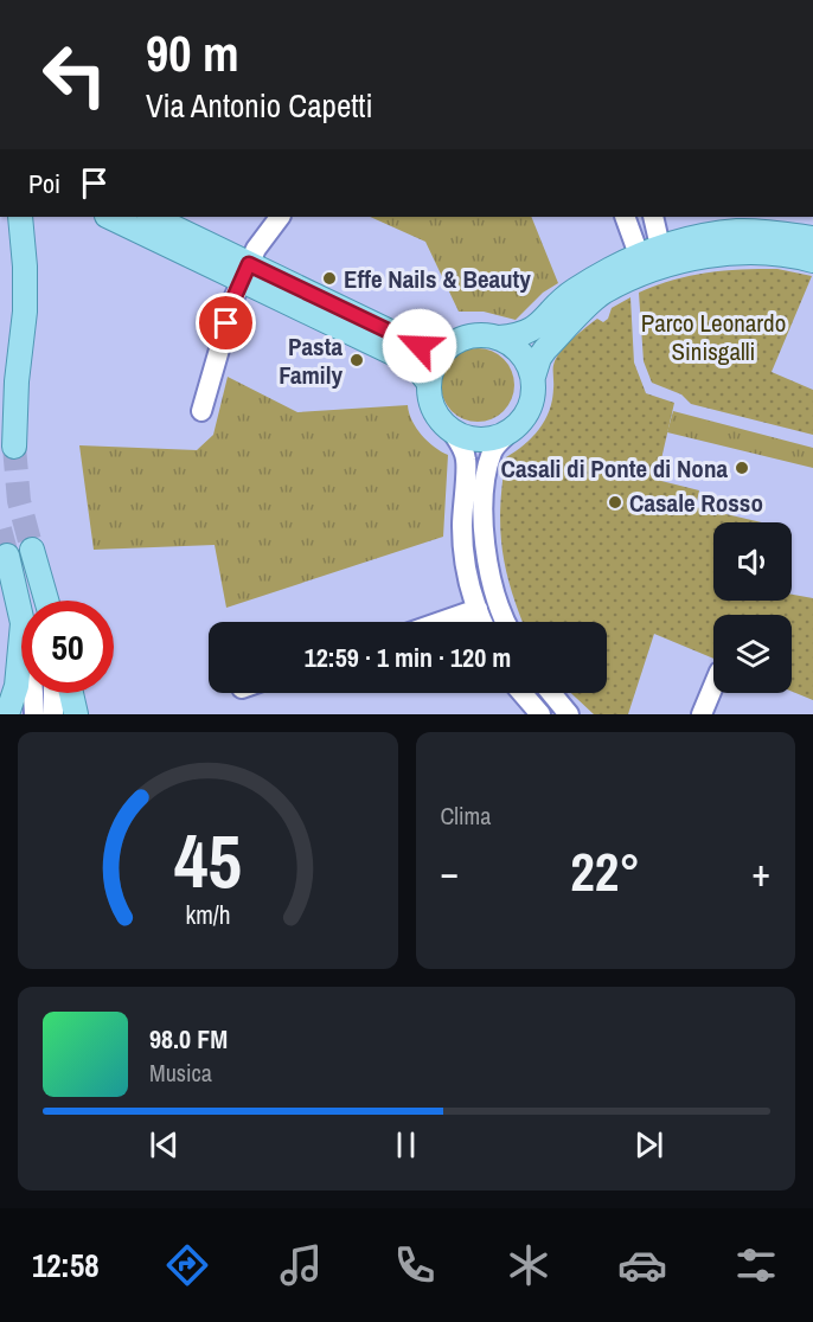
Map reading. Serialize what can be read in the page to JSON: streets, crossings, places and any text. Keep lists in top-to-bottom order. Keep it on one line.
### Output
{"parks":["Parco Leonardo Sinisgalli"],"places":["Effe Nails & Beauty","Pasta Family","Casali di Ponte di Nona","Casale Rosso"],"page":{"turn":["90 m","Via Antonio Capetti"],"then":"Poi","limit":"50","trip":"12:59 · 1 min · 120 m","tile":"Clima","heat":["−","22°","+"],"song":["98.0 FM","Musica"],"tabs":"12:58","gauge":["45","km/h"]}}
